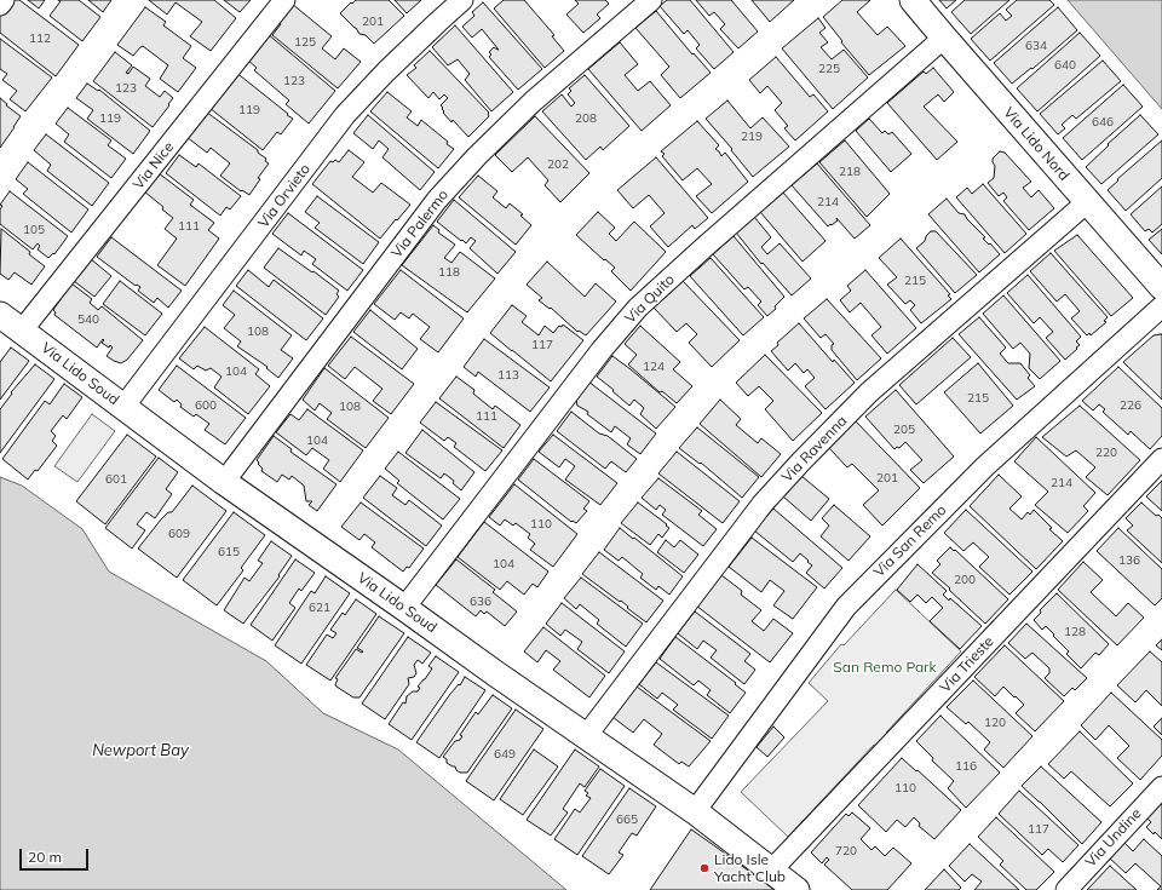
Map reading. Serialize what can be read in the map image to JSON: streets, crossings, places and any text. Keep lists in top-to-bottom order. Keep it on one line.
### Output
{"streets":{"street":["Via Lido Nord","Via Nice","Via Orvieto","Via Palermo","Via Quito","Via Lido Soud","Via Ravenna","Via San Remo","Via Trieste","Via Undine"]},"crossings":[["Via Lido Nord","Via Quito"],["Via Lido Nord","Via Ravenna"],["Via Nice","Via Lido Soud"],["Via Orvieto","Via Lido Soud"],["Via Palermo","Via Lido Soud"],["Via Quito","Via Lido Soud"],["Via Lido Soud","Via Ravenna"],["Via Lido Soud","Via San Remo"],["Via Lido Soud","Via Trieste"]],"water":["Newport Bay"],"parks":["San Remo Park"],"places":["Lido Isle Yacht Club"],"house_numbers":["201","112","125","634","640","225","123","123","119","119","208","646","219","202","218","214","111","105","118","215","540","108","117","124","104","113","215","600","226","108","111","205","104","220","201","601","214","110","609","615","136","104","200","636","621","128","120","649","116","110","665","117","720"],"scale_bar":"20 m"}
